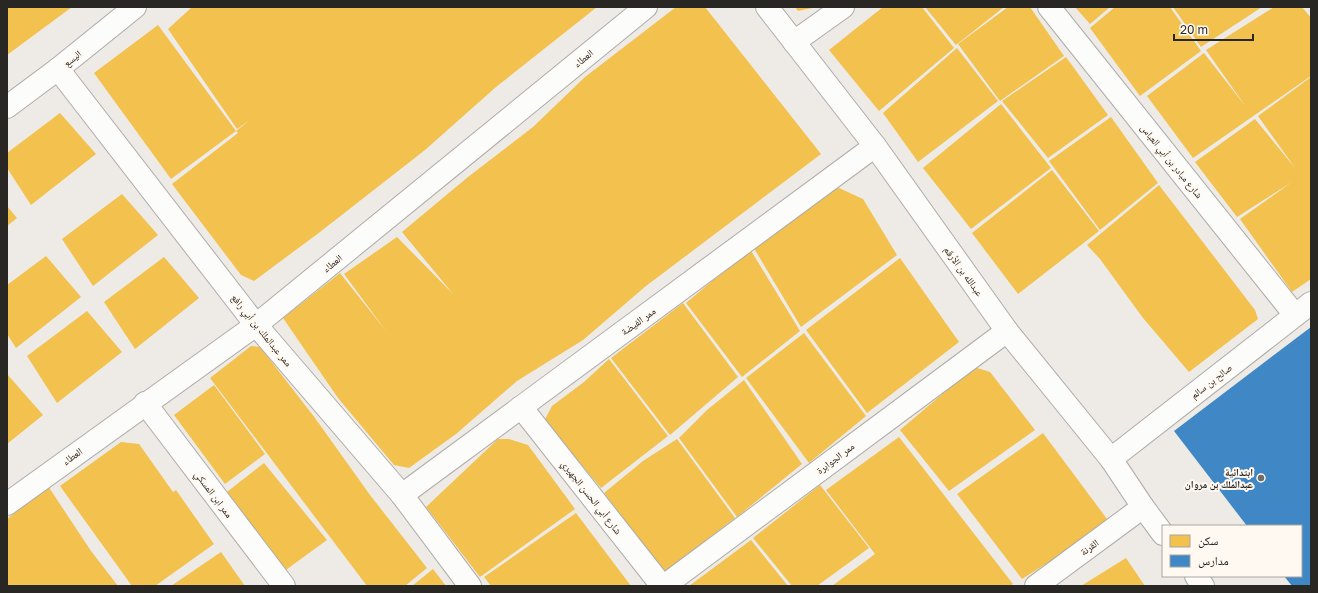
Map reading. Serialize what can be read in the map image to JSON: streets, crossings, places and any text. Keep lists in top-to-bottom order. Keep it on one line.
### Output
{"streets":{"street":["اليسع","العطاء","شارع مبادر بن أبي العباس","عبدالله بن الأرقم","ممر الفيضة","ممر عبدالملك بن أبي رافع","صالح بن سالم","ممر الجوابرة","ممر ابن المسكي","شارع أبي الحسن الجهيري","القرنة"]},"crossings":[["اليسع","ممر عبدالملك بن أبي رافع"],["العطاء","ممر عبدالملك بن أبي رافع"],["العطاء","ممر ابن المسكي"],["شارع مبادر بن أبي العباس","صالح بن سالم"],["عبدالله بن الأرقم","ممر الفيضة"],["عبدالله بن الأرقم","صالح بن سالم"],["عبدالله بن الأرقم","ممر الجوابرة"],["عبدالله بن الأرقم","القرنة"],["ممر الفيضة","ممر عبدالملك بن أبي رافع"],["ممر الفيضة","شارع أبي الحسن الجهيري"],["ممر الجوابرة","شارع أبي الحسن الجهيري"]],"places":["ابتدائية عبدالملك بن مروان"],"legend":["سكن","مدارس"],"scale_bar":"20 m"}
